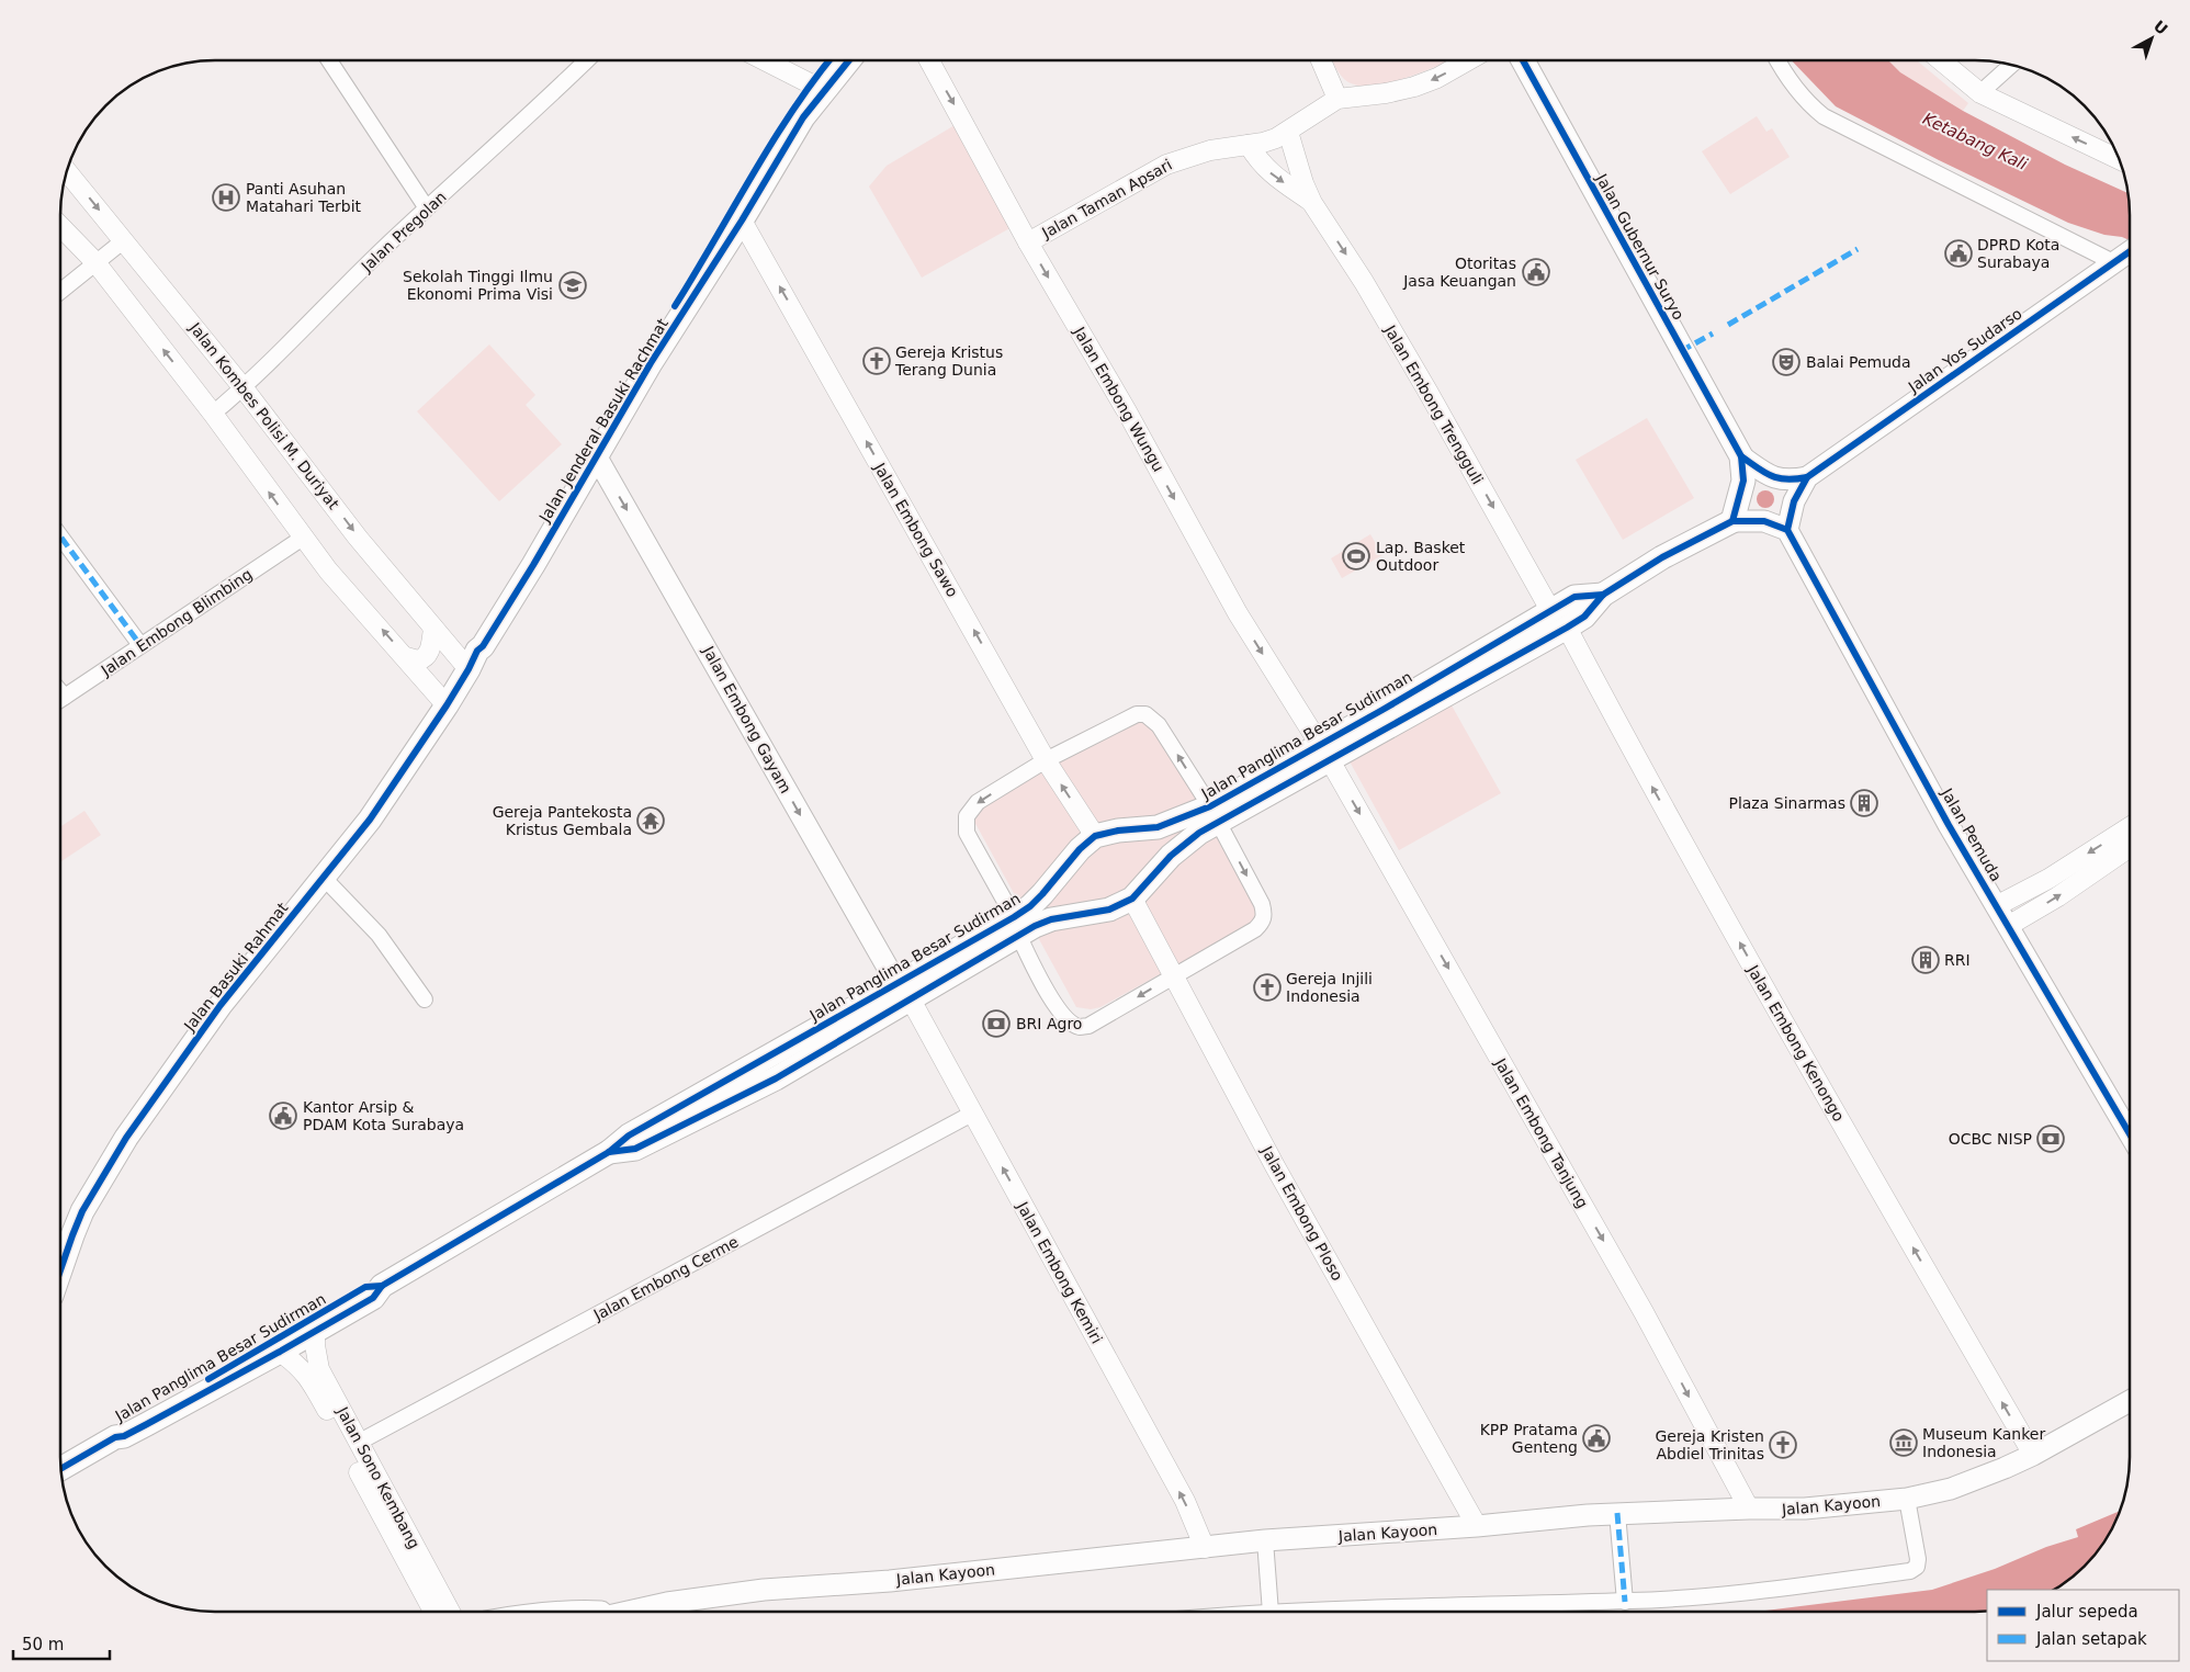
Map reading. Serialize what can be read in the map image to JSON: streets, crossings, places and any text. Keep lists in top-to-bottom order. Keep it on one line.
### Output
{"streets":{"main road":["Jalan Gubernur Suryo","Jalan Yos Sudarso","Jalan Jenderal Basuki Rachmat","Jalan Embong Gayam","Jalan Panglima Besar Sudirman","Jalan Pemuda","Jalan Basuki Rahmat","Jalan Kayoon"],"street":["Jalan Taman Apsari","Jalan Pregolan","Jalan Embong Wungu","Jalan Embong Trengguli","Jalan Kombes Polisi M. Duriyat","Jalan Embong Sawo","Jalan Embong Blimbing","Jalan Embong Kenongo","Jalan Embong Tanjung","Jalan Embong Ploso","Jalan Embong Kemiri","Jalan Embong Cerme","Jalan Sono Kembang"]},"crossings":[["Jalan Taman Apsari","Jalan Embong Wungu"],["Jalan Taman Apsari","Jalan Embong Trengguli"],["Jalan Pregolan","Jalan Kombes Polisi M. Duriyat"],["Jalan Gubernur Suryo","Jalan Yos Sudarso"],["Jalan Gubernur Suryo","Jalan Panglima Besar Sudirman"],["Jalan Embong Wungu","Jalan Panglima Besar Sudirman"],["Jalan Embong Wungu","Jalan Embong Tanjung"],["Jalan Embong Trengguli","Jalan Panglima Besar Sudirman"],["Jalan Kombes Polisi M. Duriyat","Jalan Jenderal Basuki Rachmat"],["Jalan Kombes Polisi M. Duriyat","Jalan Basuki Rahmat"],["Jalan Jenderal Basuki Rachmat","Jalan Embong Sawo"],["Jalan Jenderal Basuki Rachmat","Jalan Embong Gayam"],["Jalan Jenderal Basuki Rachmat","Jalan Basuki Rahmat"],["Jalan Embong Sawo","Jalan Panglima Besar Sudirman"],["Jalan Embong Gayam","Jalan Panglima Besar Sudirman"],["Jalan Embong Gayam","Jalan Embong Kemiri"],["Jalan Panglima Besar Sudirman","Jalan Embong Kenongo"],["Jalan Panglima Besar Sudirman","Jalan Embong Tanjung"],["Jalan Panglima Besar Sudirman","Jalan Embong Ploso"],["Jalan Panglima Besar Sudirman","Jalan Embong Kemiri"],["Jalan Panglima Besar Sudirman","Jalan Sono Kembang"],["Jalan Embong Kenongo","Jalan Kayoon"],["Jalan Embong Tanjung","Jalan Kayoon"],["Jalan Embong Ploso","Jalan Kayoon"],["Jalan Embong Kemiri","Jalan Embong Cerme"],["Jalan Embong Kemiri","Jalan Kayoon"],["Jalan Embong Cerme","Jalan Sono Kembang"]],"one_way":["Jalan Embong Wungu","Jalan Embong Trengguli","Jalan Embong Sawo","Jalan Embong Gayam","Jalan Embong Kenongo","Jalan Embong Tanjung","Jalan Embong Kemiri"],"water":["Ketabang Kali"],"places":{"hospital":["Panti Asuhan Matahari Terbit"],"public building":["DPRD Kota Surabaya","Otoritas Jasa Keuangan","Kantor Arsip & PDAM Kota Surabaya","KPP Pratama Genteng"],"school or university":["Sekolah Tinggi Ilmu Ekonomi Prima Visi"],"church":["Gereja Kristus Terang Dunia","Gereja Injili Indonesia","Gereja Kristen Abdiel Trinitas"],"theatre":["Balai Pemuda"],"sports":["Lap. Basket Outdoor"],"building":["Plaza Sinarmas","RRI"],"temple":["Gereja Pantekosta Kristus Gembala"],"bank":["BRI Agro","OCBC NISP"],"museum":["Museum Kanker Indonesia"]},"legend":["Jalur sepeda","Jalan setapak"],"scale_bar":"50 m","north":"top right"}
